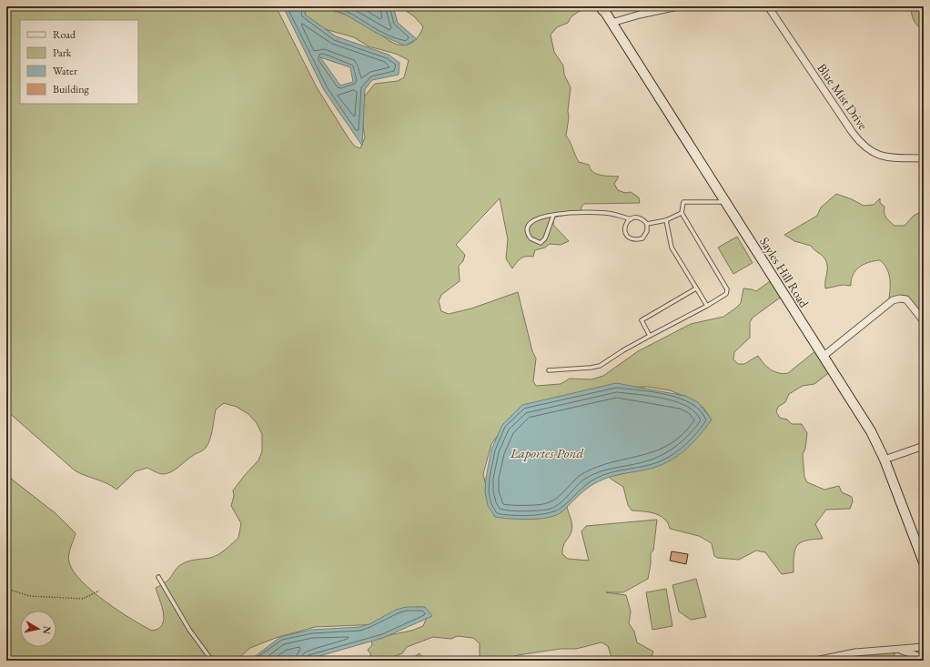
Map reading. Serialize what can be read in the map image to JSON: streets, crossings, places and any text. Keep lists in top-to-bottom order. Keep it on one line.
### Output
{"streets":{"main road":["Sayles Hill Road"],"street":["Blue Mist Drive"]},"water":["Laportes Pond"],"legend":["Road","Park","Water","Building"],"north":"right"}
